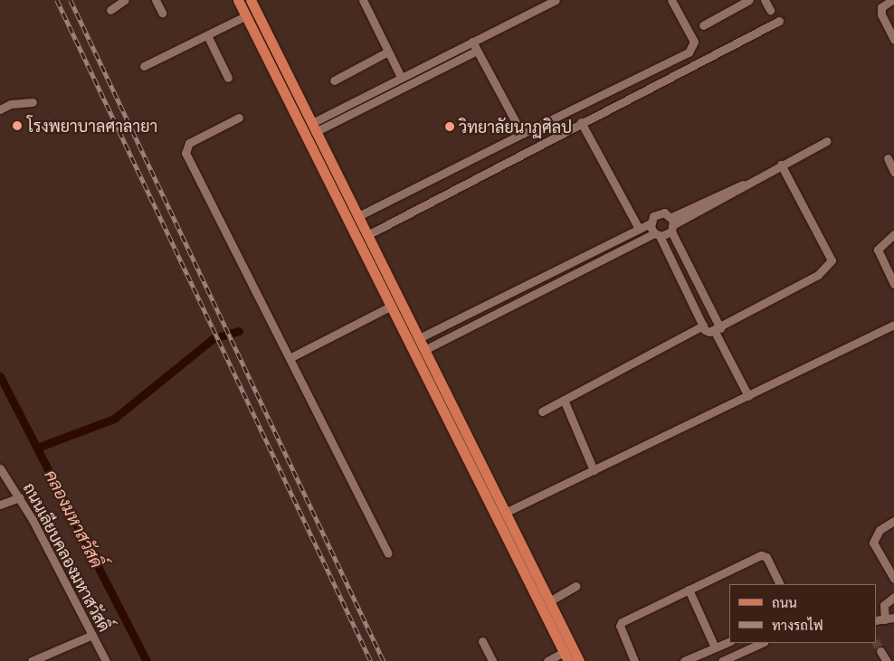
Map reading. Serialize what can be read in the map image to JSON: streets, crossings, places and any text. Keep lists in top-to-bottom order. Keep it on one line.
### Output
{"streets":{"street":["ถนนเลียบคลองมหาสวัสดิ์"]},"water":["คลองมหาสวัสดิ์"],"places":["โรงพยาบาลศาลายา","วิทยาลัยนาฏศิลป"],"legend":["ถนน","ทางรถไฟ"]}
